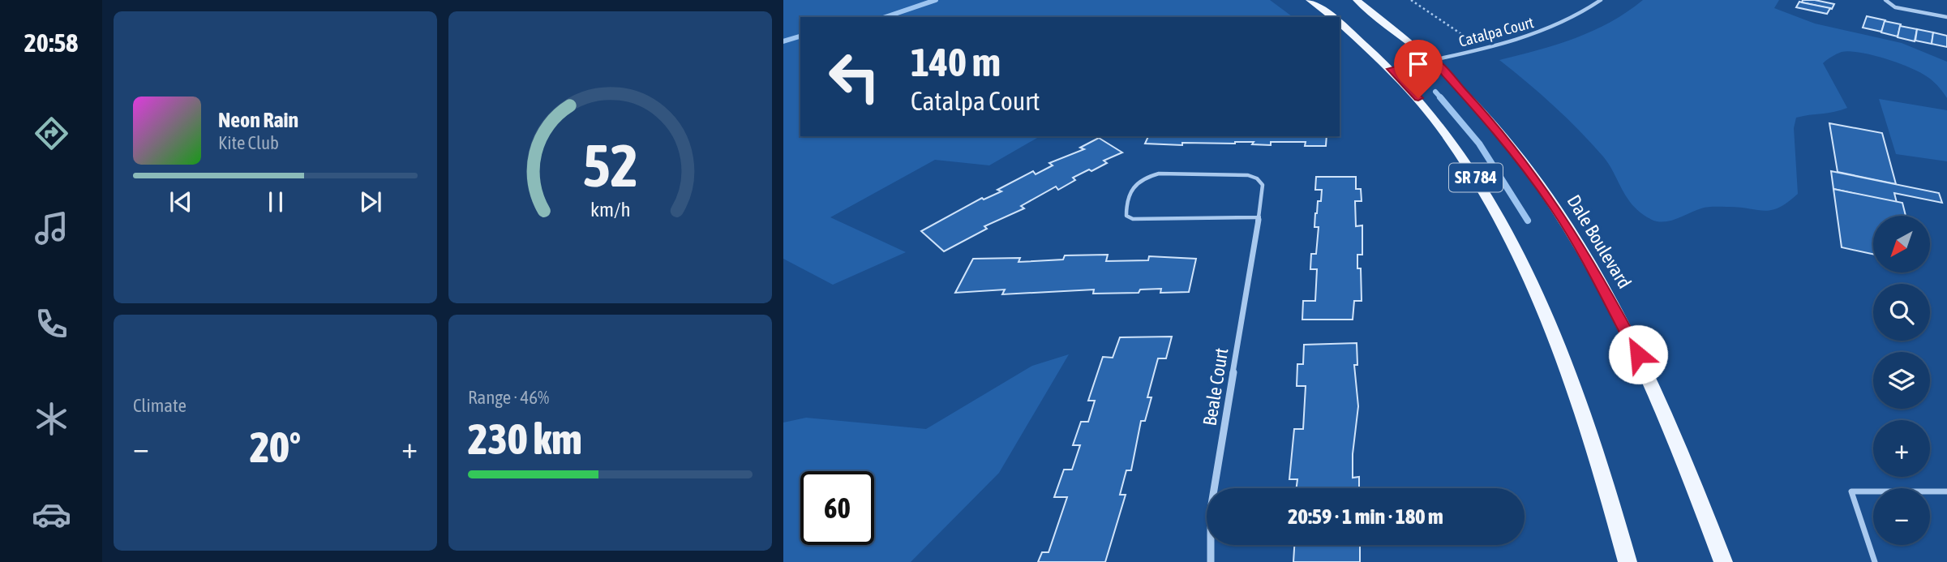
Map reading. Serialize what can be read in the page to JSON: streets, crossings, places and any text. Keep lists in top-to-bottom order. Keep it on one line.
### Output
{"streets":{"main road":["SR 784","Dale Boulevard"],"street":["Catalpa Court","Beale Court"]},"crossings":[["Catalpa Court","SR 784"],["Catalpa Court","Dale Boulevard"]],"north":"bottom left","page":{"tabs":"20:58","turn":["140 m","Catalpa Court"],"song":["Neon Rain","Kite Club"],"map_buttons":["+","−"],"tile":["Climate",["Range · 46%","230 km"]],"heat":["−","20°","+"],"limit":"60","trip":"20:59 · 1 min · 180 m","gauge":["52","km/h"]}}
